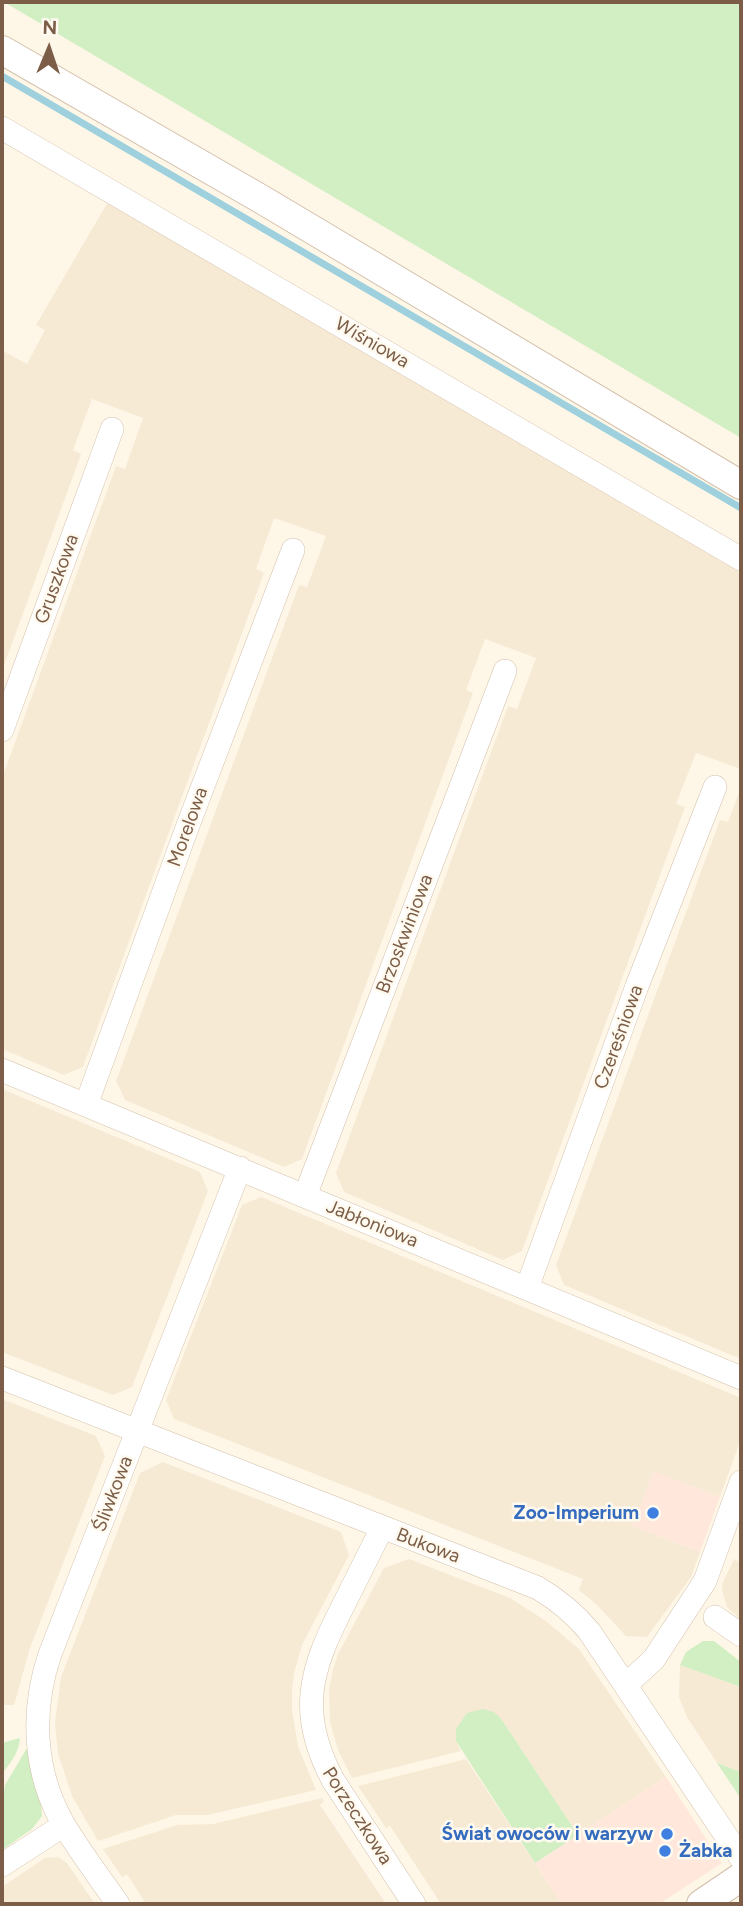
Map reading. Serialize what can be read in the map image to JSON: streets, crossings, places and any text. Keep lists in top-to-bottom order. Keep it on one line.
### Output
{"streets":{"street":["Wiśniowa","Gruszkowa","Morelowa","Brzoskwiniowa","Czereśniowa","Jabłoniowa","Śliwkowa","Bukowa","Porzeczkowa"]},"crossings":[["Morelowa","Jabłoniowa"],["Brzoskwiniowa","Jabłoniowa"],["Czereśniowa","Jabłoniowa"],["Jabłoniowa","Śliwkowa"],["Śliwkowa","Bukowa"],["Bukowa","Porzeczkowa"]],"places":["Zoo-Imperium","Świat owoców i warzyw","Żabka"],"north":"top"}
